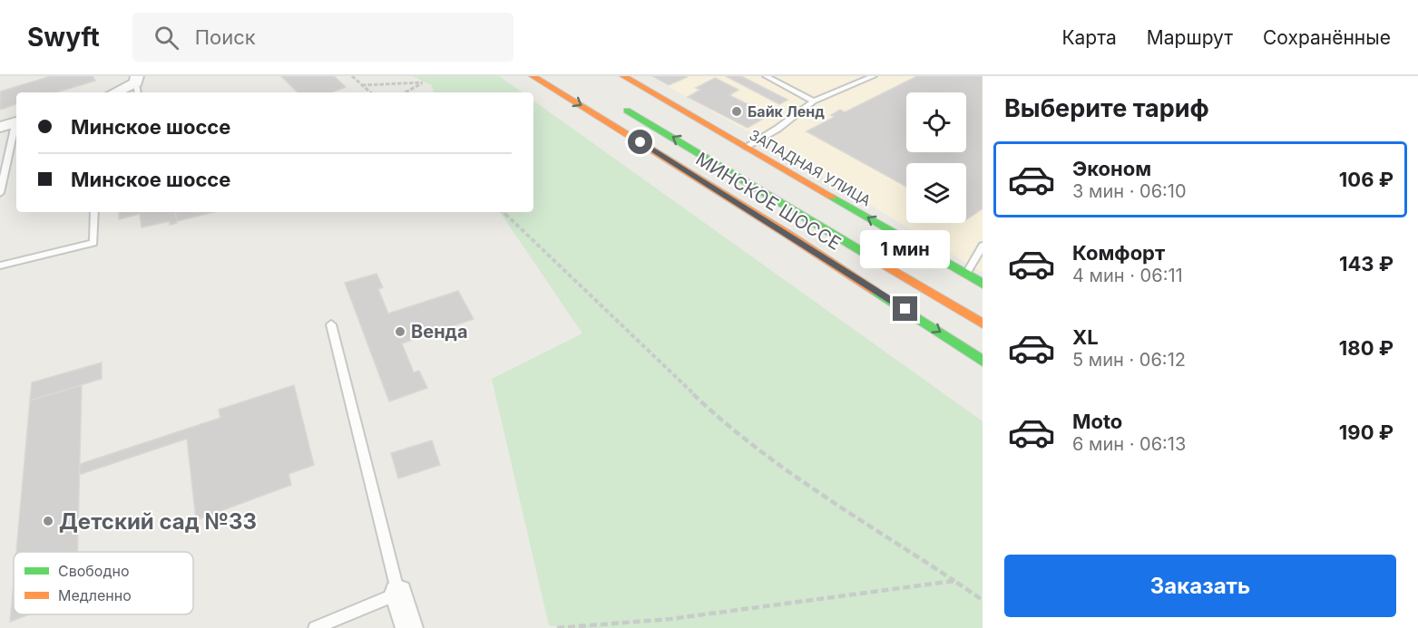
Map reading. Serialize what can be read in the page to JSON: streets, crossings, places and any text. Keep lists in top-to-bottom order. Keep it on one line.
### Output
{"streets":{"main road":["ЗАПАДНАЯ УЛИЦА","МИНСКОЕ ШОССЕ"]},"one_way":["ЗАПАДНАЯ УЛИЦА"],"places":["Байк Ленд","Венда","Детский сад №33"],"legend":["Свободно","Медленно"],"page":{"header":"Swyft","search":"Поиск","nav":["Карта","Маршрут","Сохранённые"],"heading":"Выберите тариф","banner":["Минское шоссе","Минское шоссе"],"list":[{"name":"Эконом","note":"3 мин · 06:10","value":"106 ₽"},{"name":"Комфорт","note":"4 мин · 06:11","value":"143 ₽"},{"name":"XL","note":"5 мин · 06:12","value":"180 ₽"},{"name":"Moto","note":"6 мин · 06:13","value":"190 ₽"}],"bubble":"1 мин","buttons":"Заказать"}}
